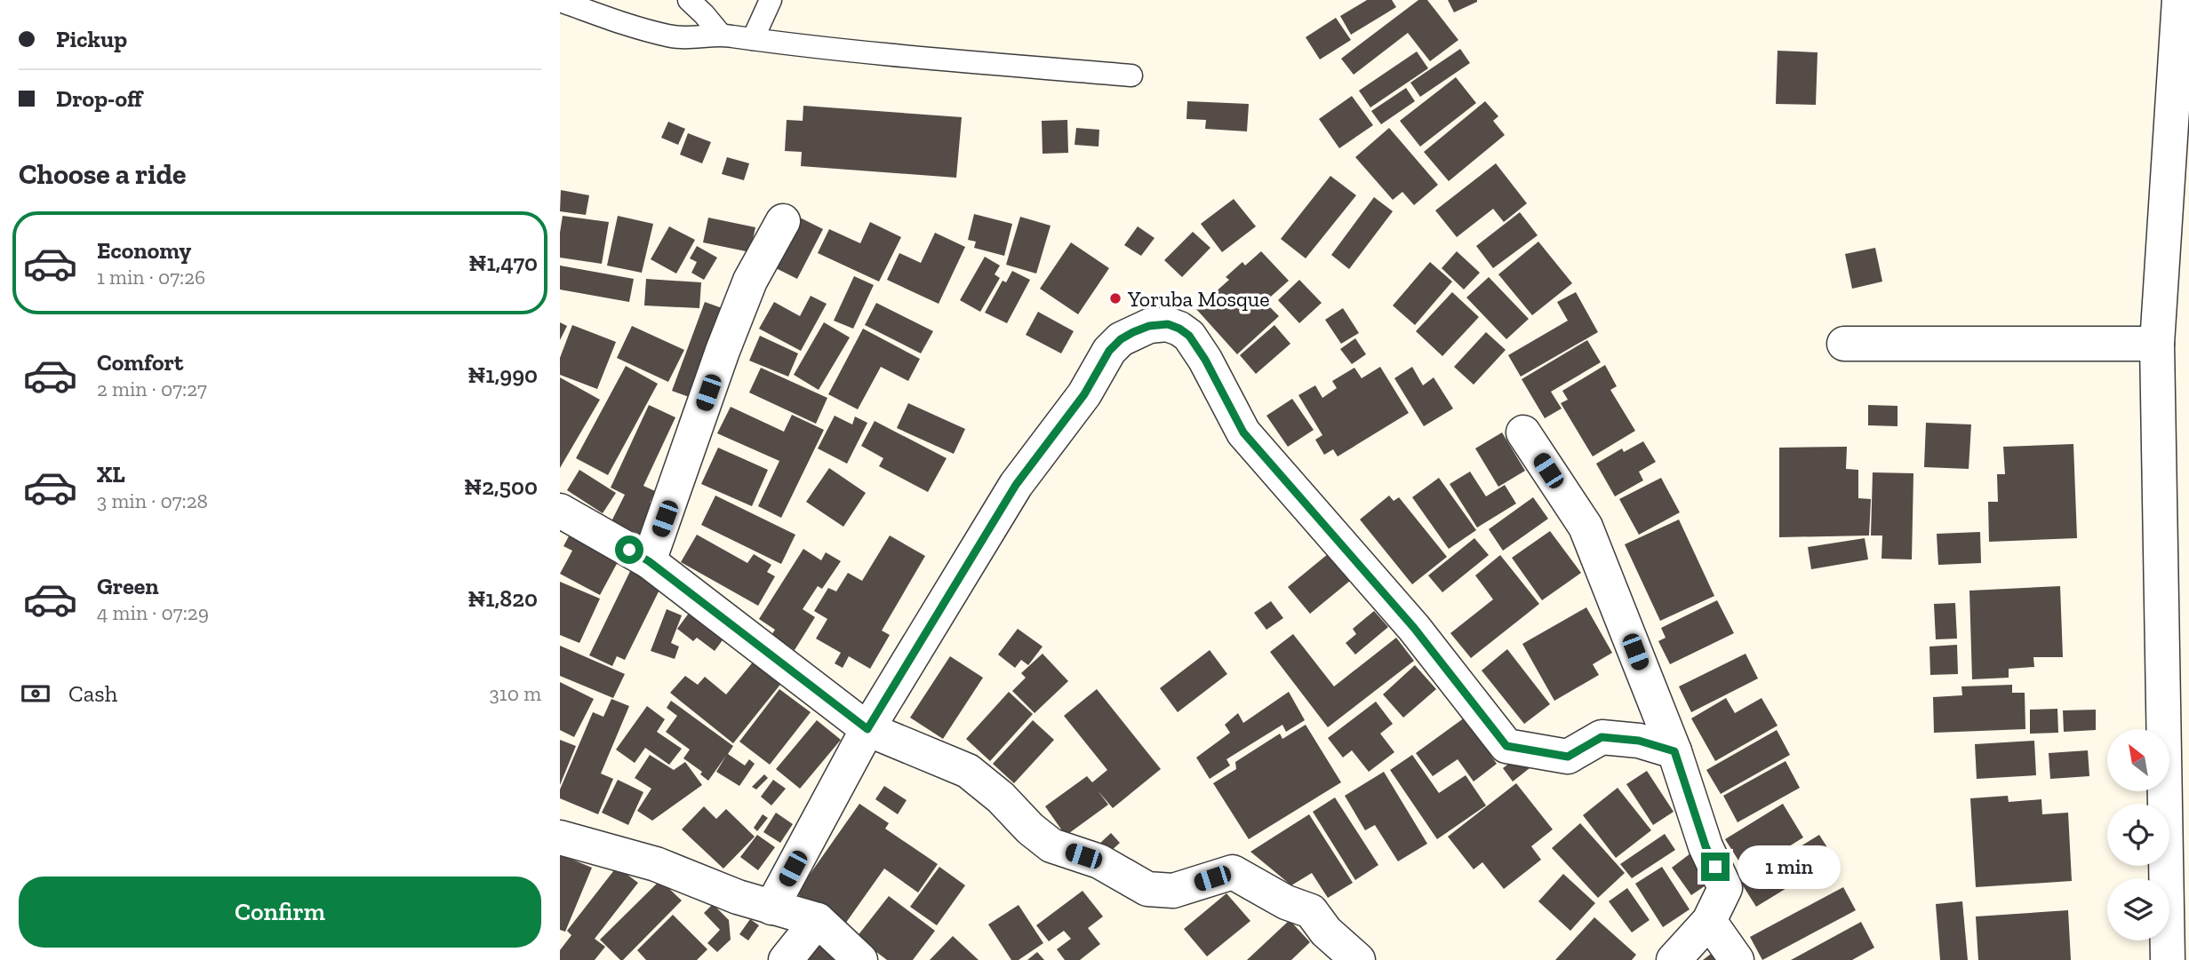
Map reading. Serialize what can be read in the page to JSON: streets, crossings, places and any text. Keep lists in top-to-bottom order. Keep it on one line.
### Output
{"places":["Yoruba Mosque"],"north":"top left","page":{"banner":["Pickup","Drop-off"],"heading":"Choose a ride","list":[{"name":"Economy","note":"1 min · 07:26","value":"₦1,470"},{"name":"Comfort","note":"2 min · 07:27","value":"₦1,990"},{"name":"XL","note":"3 min · 07:28","value":"₦2,500"},{"name":"Green","note":"4 min · 07:29","value":"₦1,820"}],"pay":["Cash","310 m"],"bubble":"1 min","buttons":"Confirm"}}
